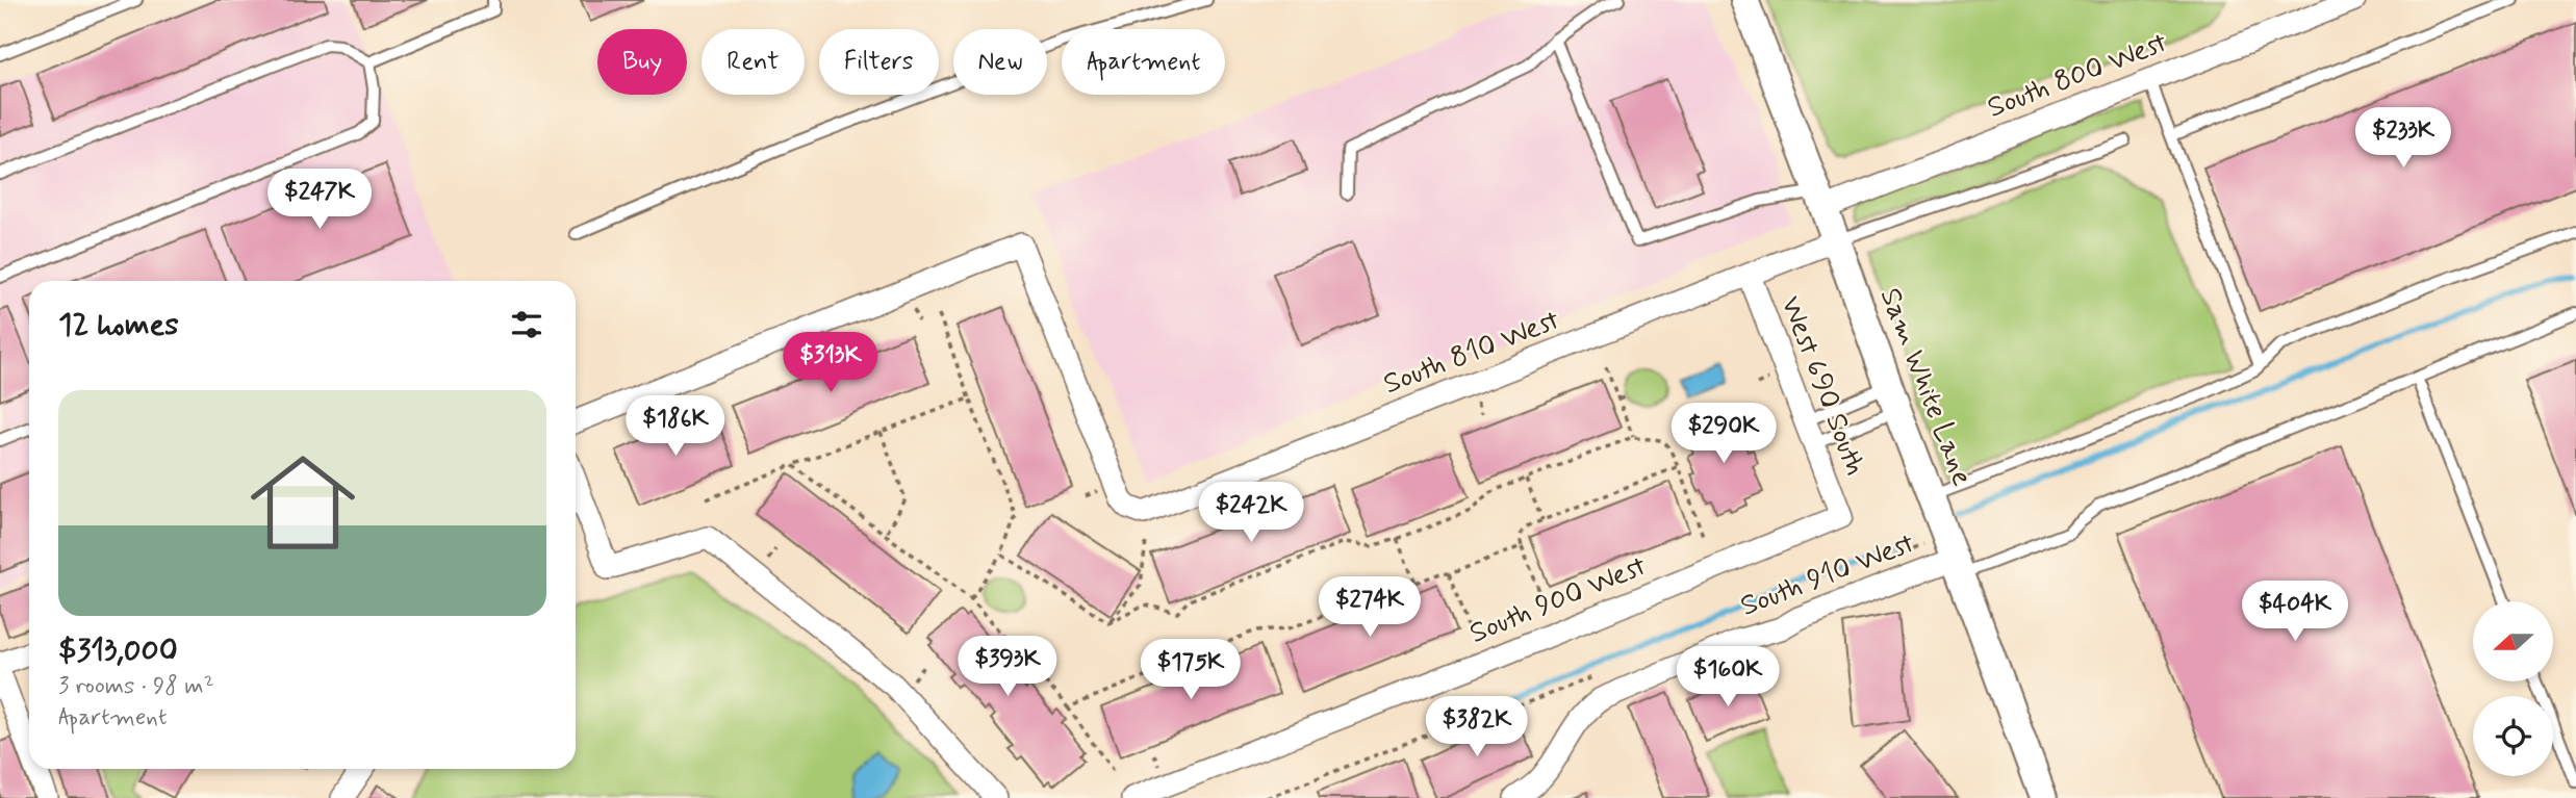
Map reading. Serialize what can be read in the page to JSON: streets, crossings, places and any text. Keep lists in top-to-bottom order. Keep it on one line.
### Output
{"streets":{"street":["South 800 West","South 810 West","West 690 South","Sam White Lane","South 910 West","South 900 West"]},"crossings":[["South 800 West","Sam White Lane"],["South 810 West","West 690 South"],["South 810 West","Sam White Lane"],["West 690 South","South 900 West"],["Sam White Lane","South 910 West"]],"north":"left","page":{"chip":["Buy","Rent","Filters","New","Apartment"],"price":["$233K","$247K","$313K","$186K","$290K","$242K","$274K","$404K","$393K","$175K","$160K","$382K"],"heading":"12 homes","list":[{"name":"$313,000","note":"3 rooms · 98 m² · Apartment"}]}}
